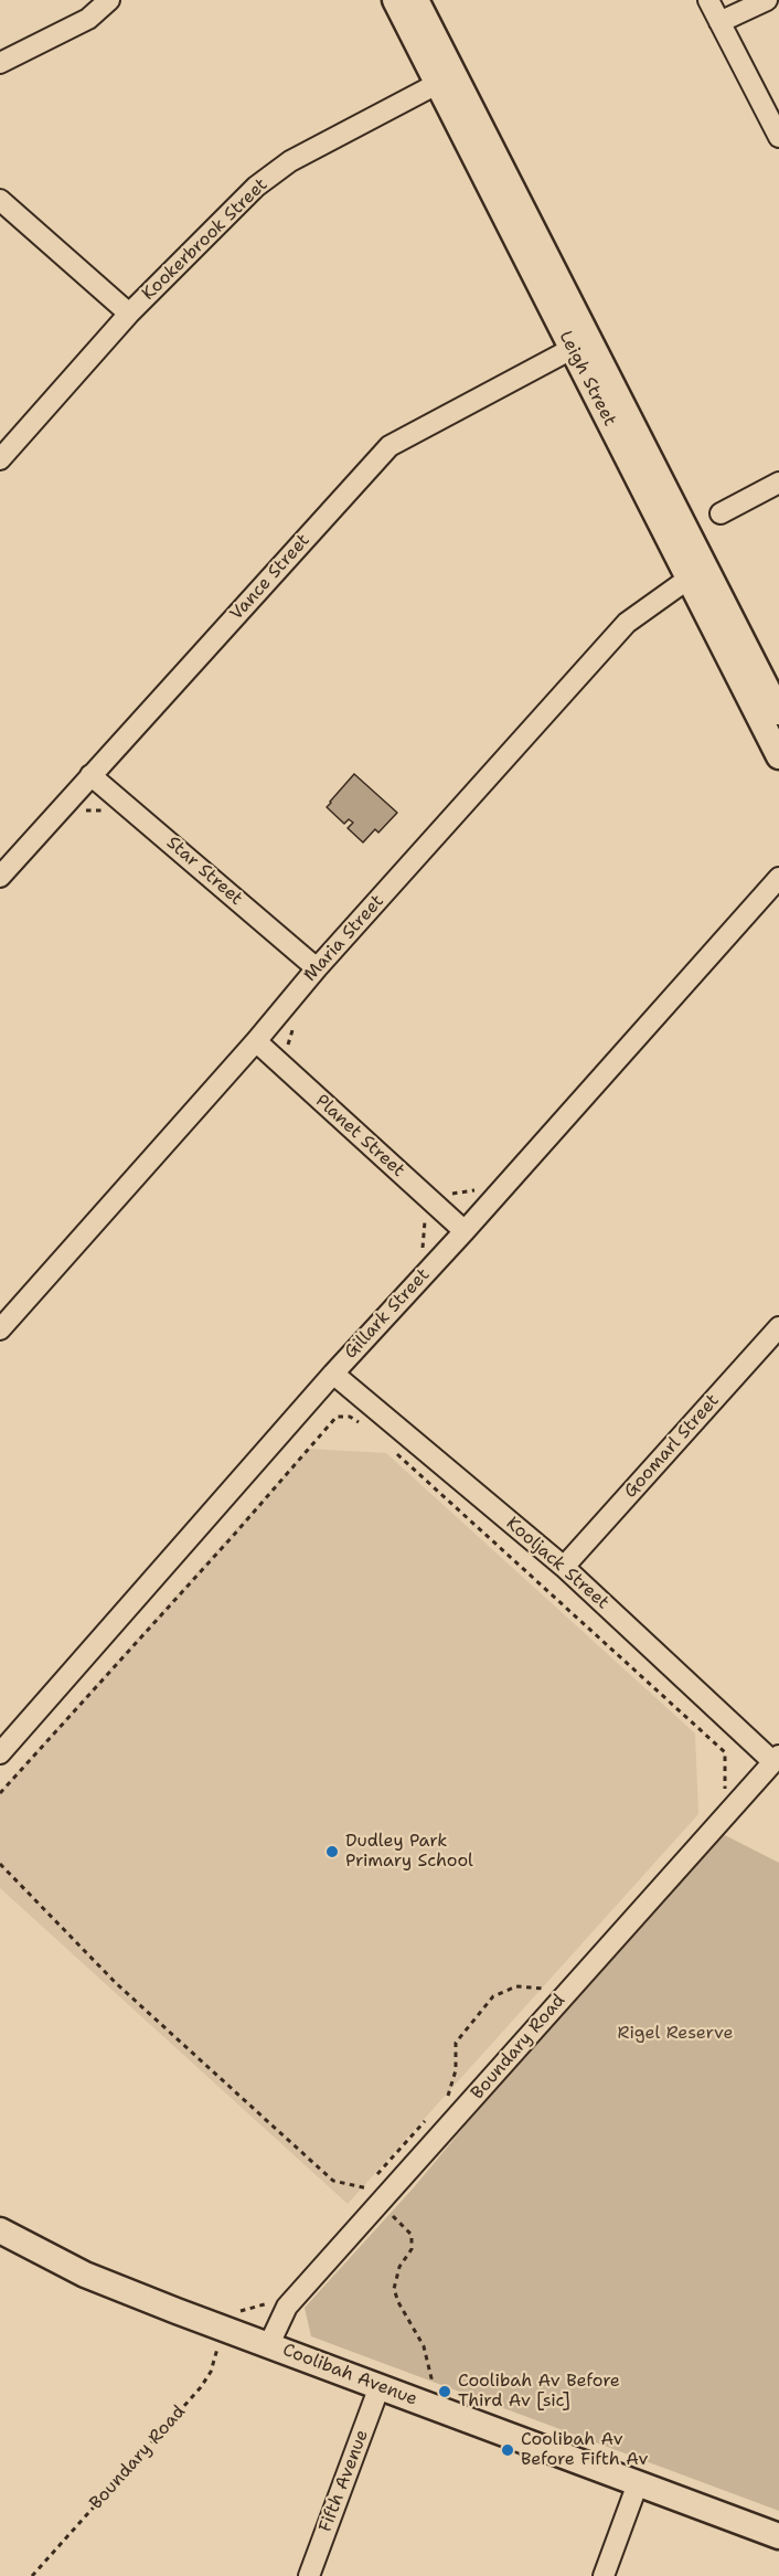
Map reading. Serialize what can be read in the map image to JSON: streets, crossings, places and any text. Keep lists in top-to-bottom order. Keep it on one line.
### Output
{"streets":{"street":["Kookerbrook Street","Leigh Street","Vance Street","Star Street","Maria Street","Planet Street","Gillark Street","Goomarl Street","Kooljack Street","Boundary Road","Coolibah Avenue","Fifth Avenue"]},"crossings":[["Kookerbrook Street","Leigh Street"],["Leigh Street","Vance Street"],["Leigh Street","Maria Street"],["Vance Street","Star Street"],["Star Street","Maria Street"],["Maria Street","Planet Street"],["Planet Street","Gillark Street"],["Gillark Street","Kooljack Street"],["Goomarl Street","Kooljack Street"],["Kooljack Street","Boundary Road"],["Boundary Road","Coolibah Avenue"],["Coolibah Avenue","Fifth Avenue"]],"parks":["Rigel Reserve"],"places":["Dudley Park Primary School","Coolibah Av Before Third Av [sic]","Coolibah Av Before Fifth Av"]}
